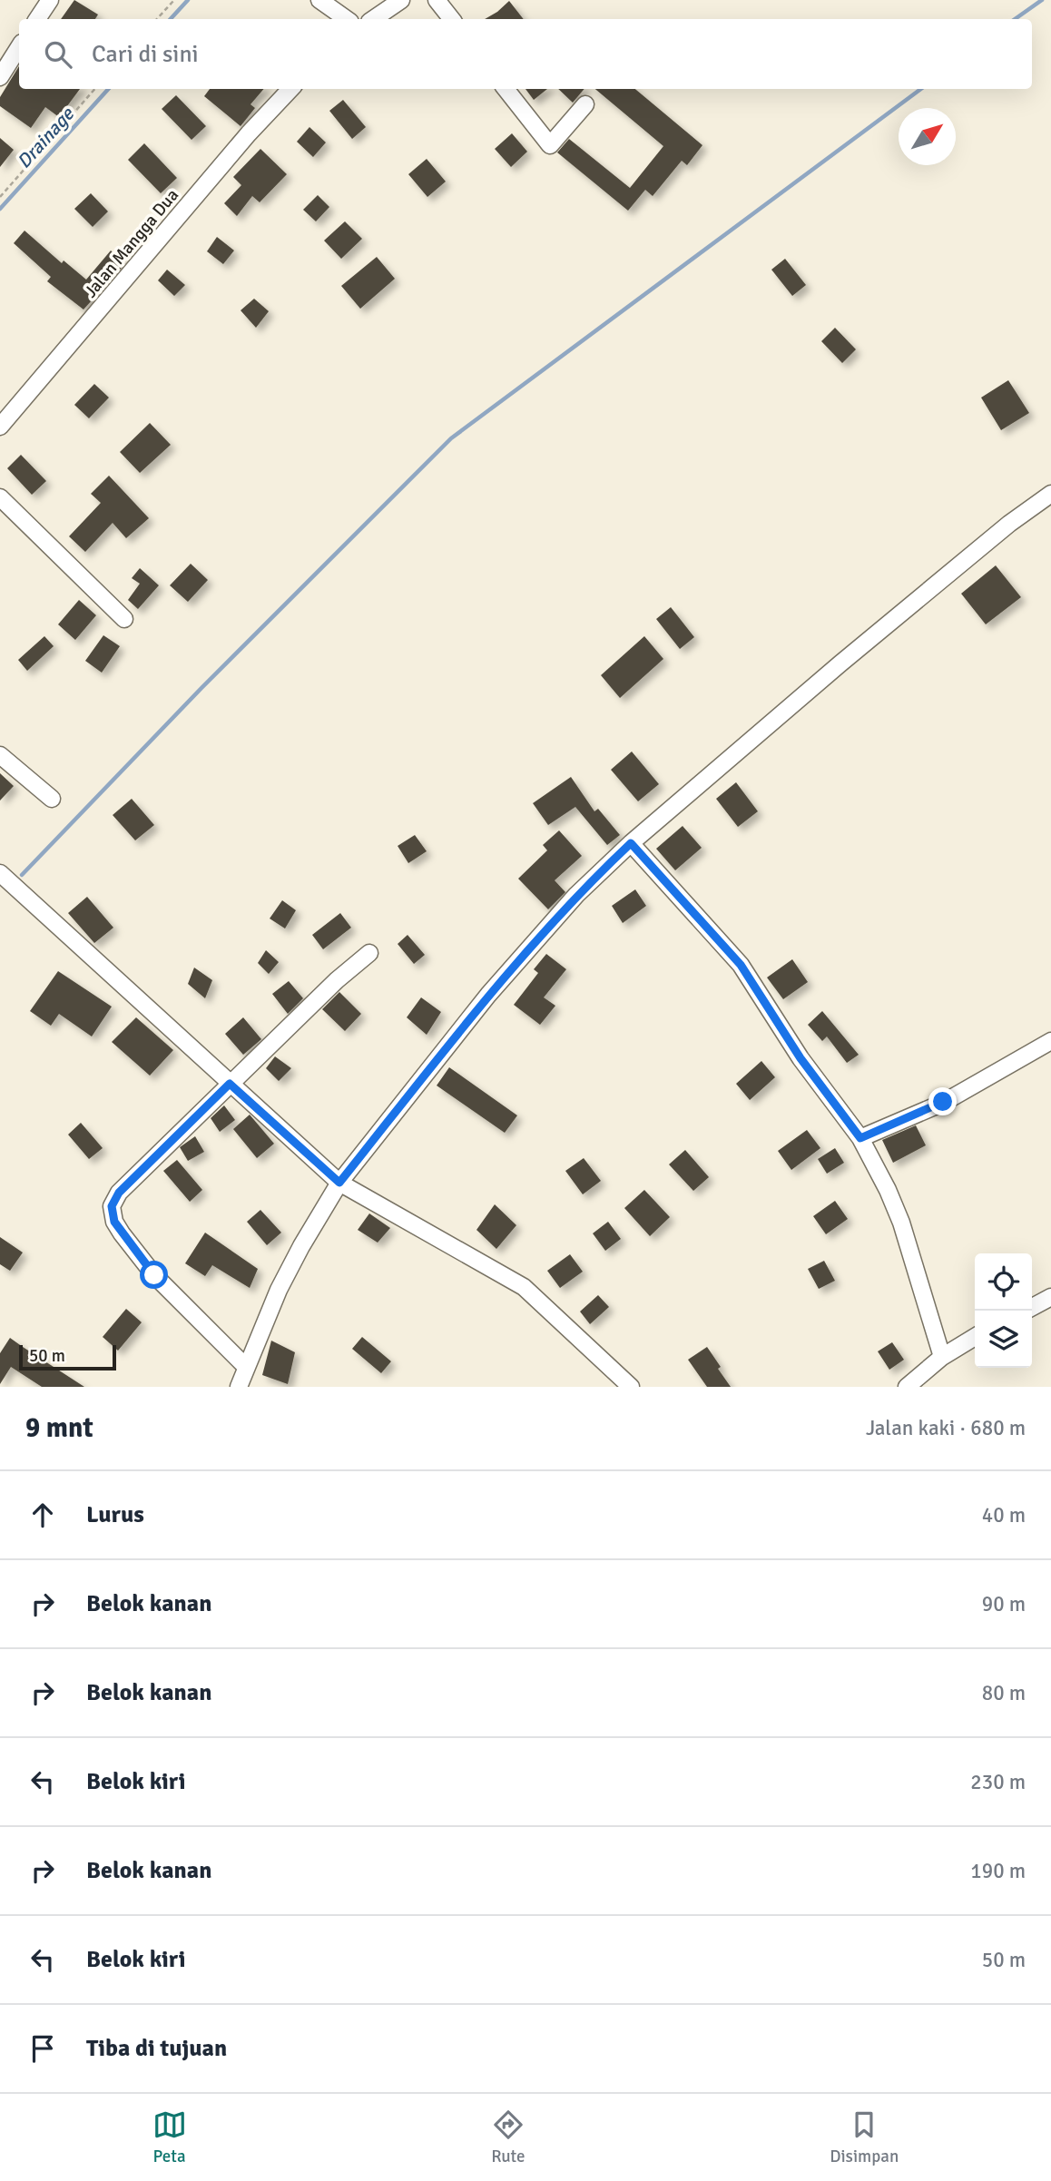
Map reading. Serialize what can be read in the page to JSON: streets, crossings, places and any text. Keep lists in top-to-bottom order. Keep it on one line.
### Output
{"streets":{"street":["Jalan Mangga Dua"]},"water":["Drainage"],"scale_bar":"50 m","north":"top right","page":{"search":"Cari di sini","scale":"50 m","heading":["9 mnt","Jalan kaki · 680 m"],"list":[["Lurus","40 m"],["Belok kanan","90 m"],["Belok kanan","80 m"],["Belok kiri","230 m"],["Belok kanan","190 m"],["Belok kiri","50 m"],"Tiba di tujuan"],"nav":["Peta","Rute","Disimpan"]}}
